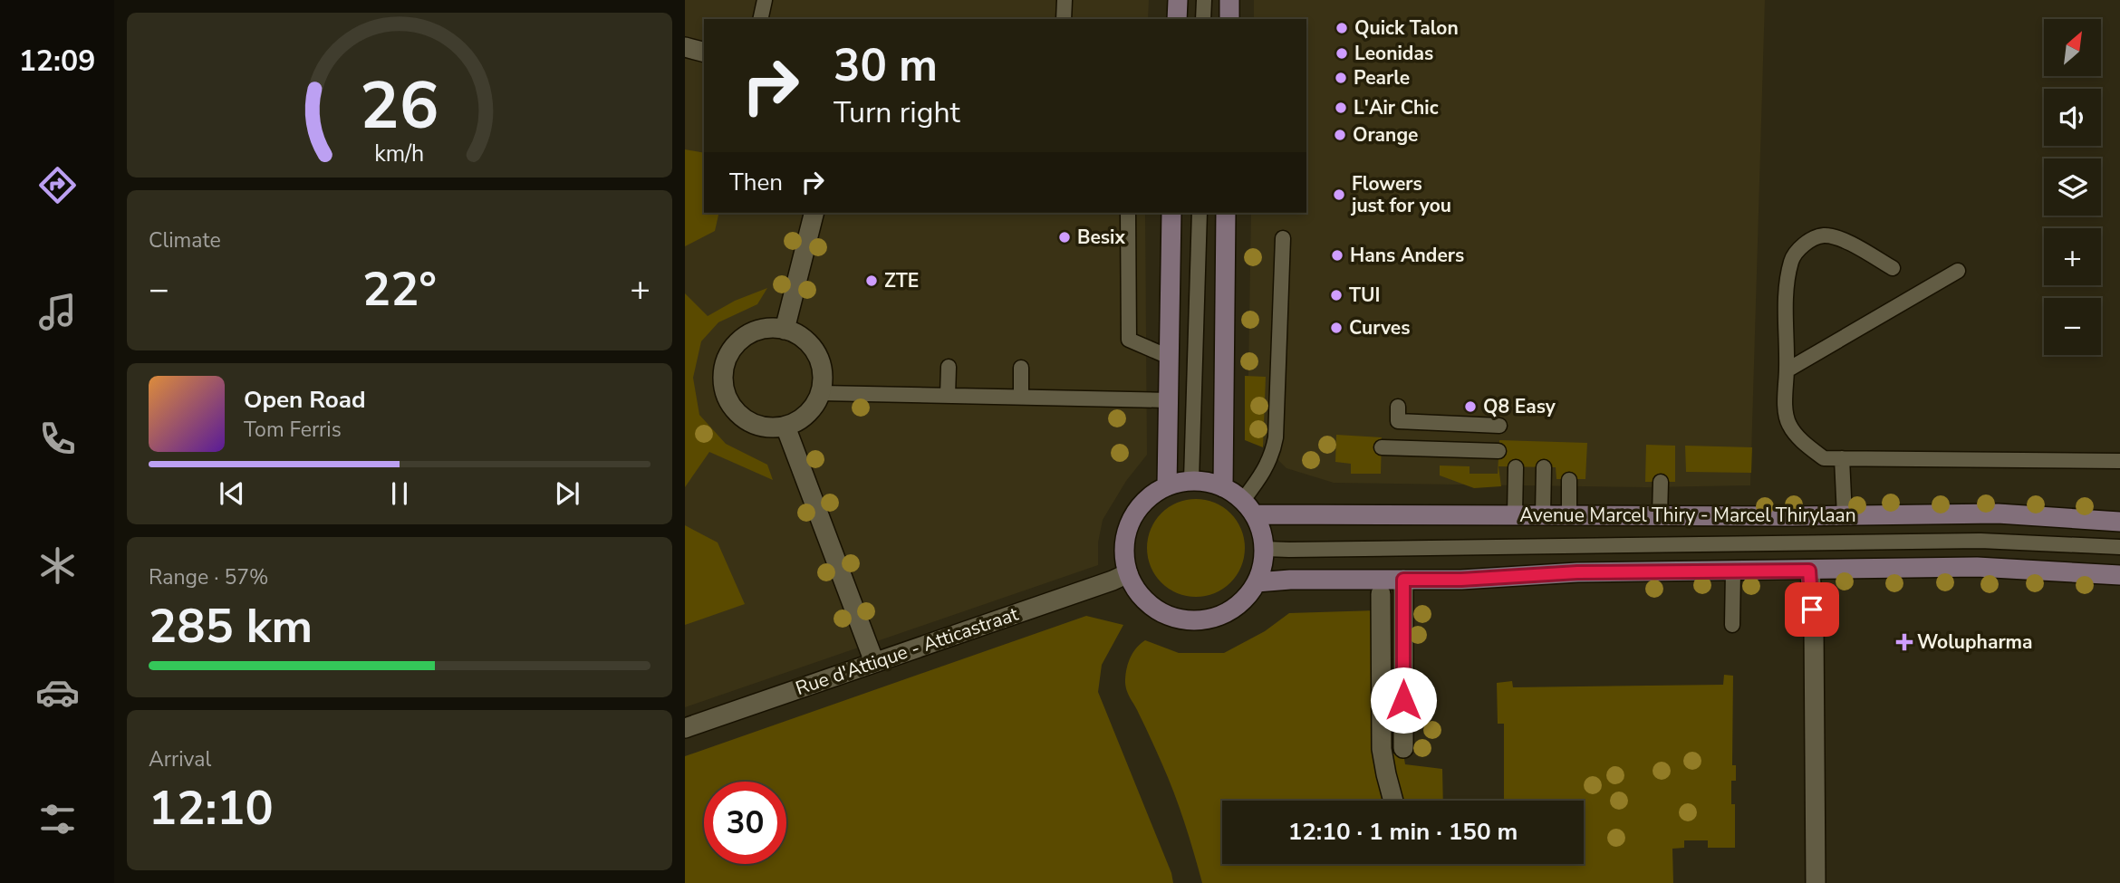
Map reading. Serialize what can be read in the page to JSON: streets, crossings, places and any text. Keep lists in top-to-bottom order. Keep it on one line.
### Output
{"streets":{"main road":["Avenue Marcel Thiry - Marcel Thirylaan"],"street":["Rue d'Attique - Atticastraat"]},"crossings":[["Avenue Marcel Thiry - Marcel Thirylaan","Rue d'Attique - Atticastraat"]],"places":{"other":["Quick Talon","Leonidas","Pearle","L'Air Chic","Orange","Flowers just for you","Besix","Hans Anders","ZTE","TUI","Curves","Q8 Easy"],"health":["Wolupharma"]},"north":"top right","page":{"tabs":"12:09","map_buttons":["+","−"],"turn":["30 m","Turn right"],"then":"Then","tile":["Climate",["Range · 57%","285 km"],["Arrival","12:10"]],"heat":["−","22°","+"],"song":["Open Road","Tom Ferris"],"limit":"30","trip":"12:10 · 1 min · 150 m","gauge":["26","km/h"]}}
